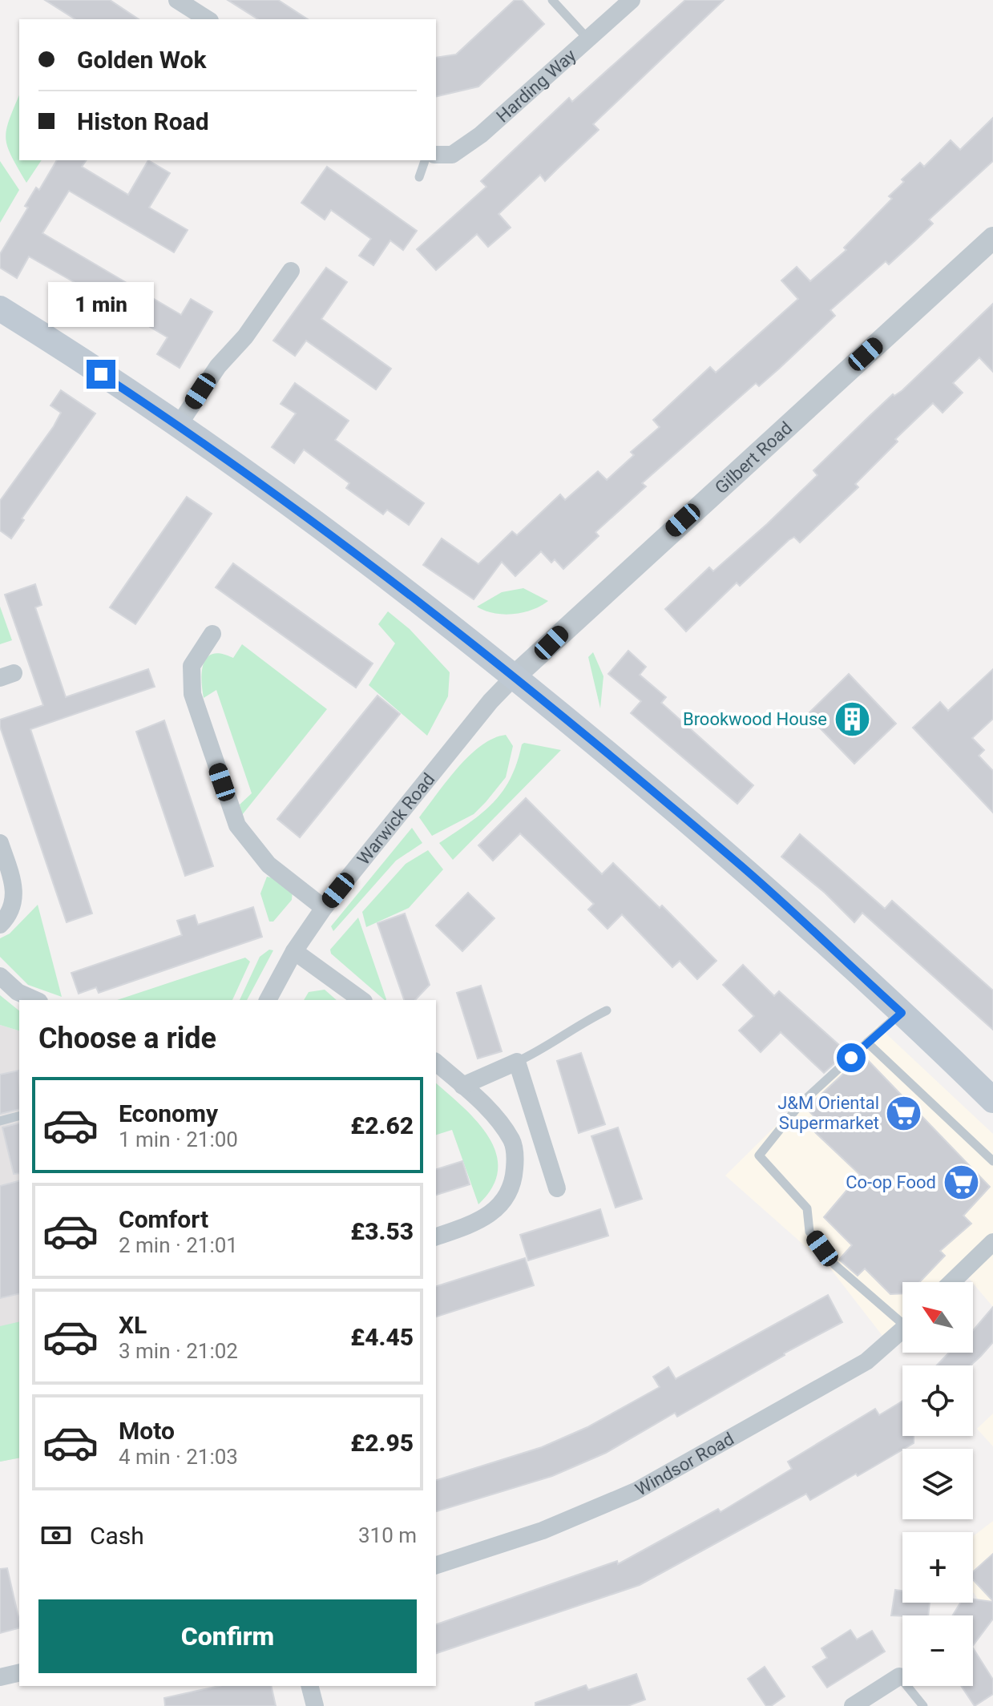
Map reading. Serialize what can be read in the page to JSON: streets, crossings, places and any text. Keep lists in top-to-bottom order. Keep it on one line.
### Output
{"streets":{"street":["Harding Way","Gilbert Road","Warwick Road","Windsor Road"]},"crossings":[["Gilbert Road","Warwick Road"]],"places":{"building":["Brookwood House"],"supermarket":["J&M Oriental Supermarket","Co-op Food"]},"north":"top left","page":{"banner":["Golden Wok","Histon Road"],"bubble":"1 min","heading":"Choose a ride","list":[{"name":"Economy","note":"1 min · 21:00","value":"£2.62"},{"name":"Comfort","note":"2 min · 21:01","value":"£3.53"},{"name":"XL","note":"3 min · 21:02","value":"£4.45"},{"name":"Moto","note":"4 min · 21:03","value":"£2.95"}],"map_buttons":["+","−"],"pay":["Cash","310 m"],"buttons":"Confirm"}}
